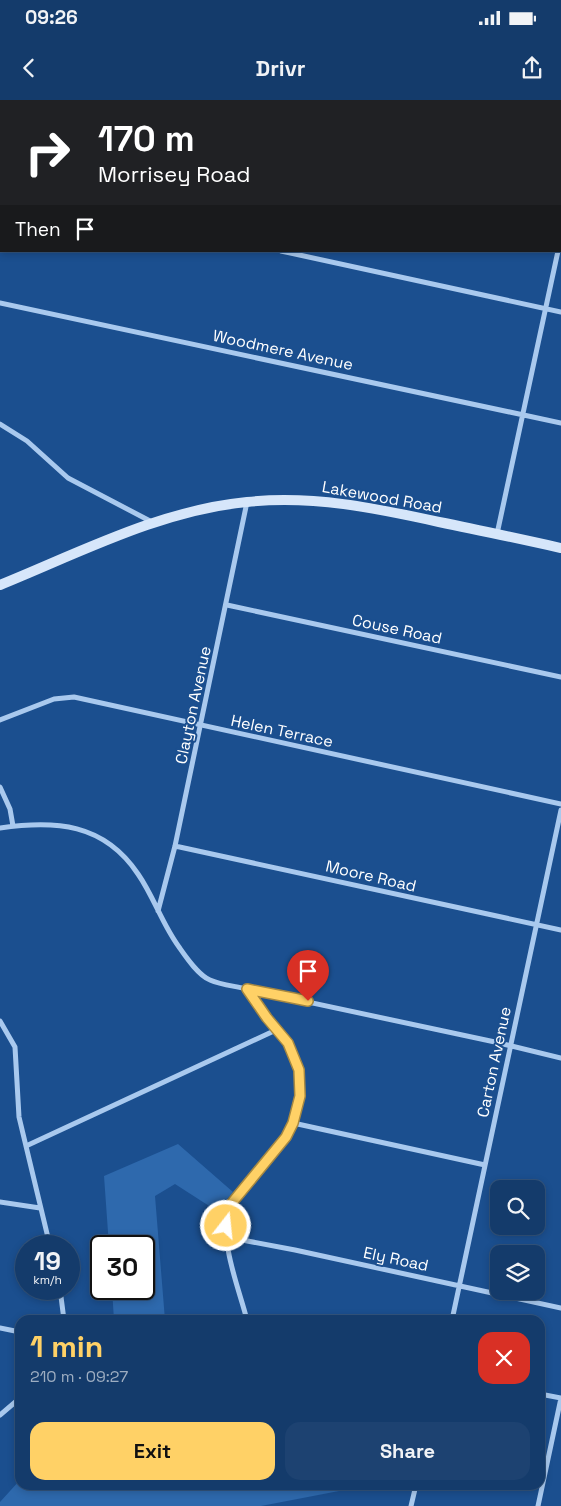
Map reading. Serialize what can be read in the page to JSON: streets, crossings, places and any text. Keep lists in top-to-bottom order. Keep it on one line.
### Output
{"streets":{"street":["Woodmere Avenue","Lakewood Road","Couse Road","Clayton Avenue","Helen Terrace","Moore Road","Carton Avenue","Ely Road"]},"crossings":[["Lakewood Road","Clayton Avenue"],["Couse Road","Clayton Avenue"],["Clayton Avenue","Helen Terrace"],["Clayton Avenue","Moore Road"],["Moore Road","Carton Avenue"],["Carton Avenue","Ely Road"]],"page":{"status":"09:26","header":"Drivr","turn":["170 m","Morrisey Road"],"then":"Then","speed":"19 km/h","limit":"30","heading":["1 min","210 m · 09:27"],"buttons":["Exit","Share"]}}
